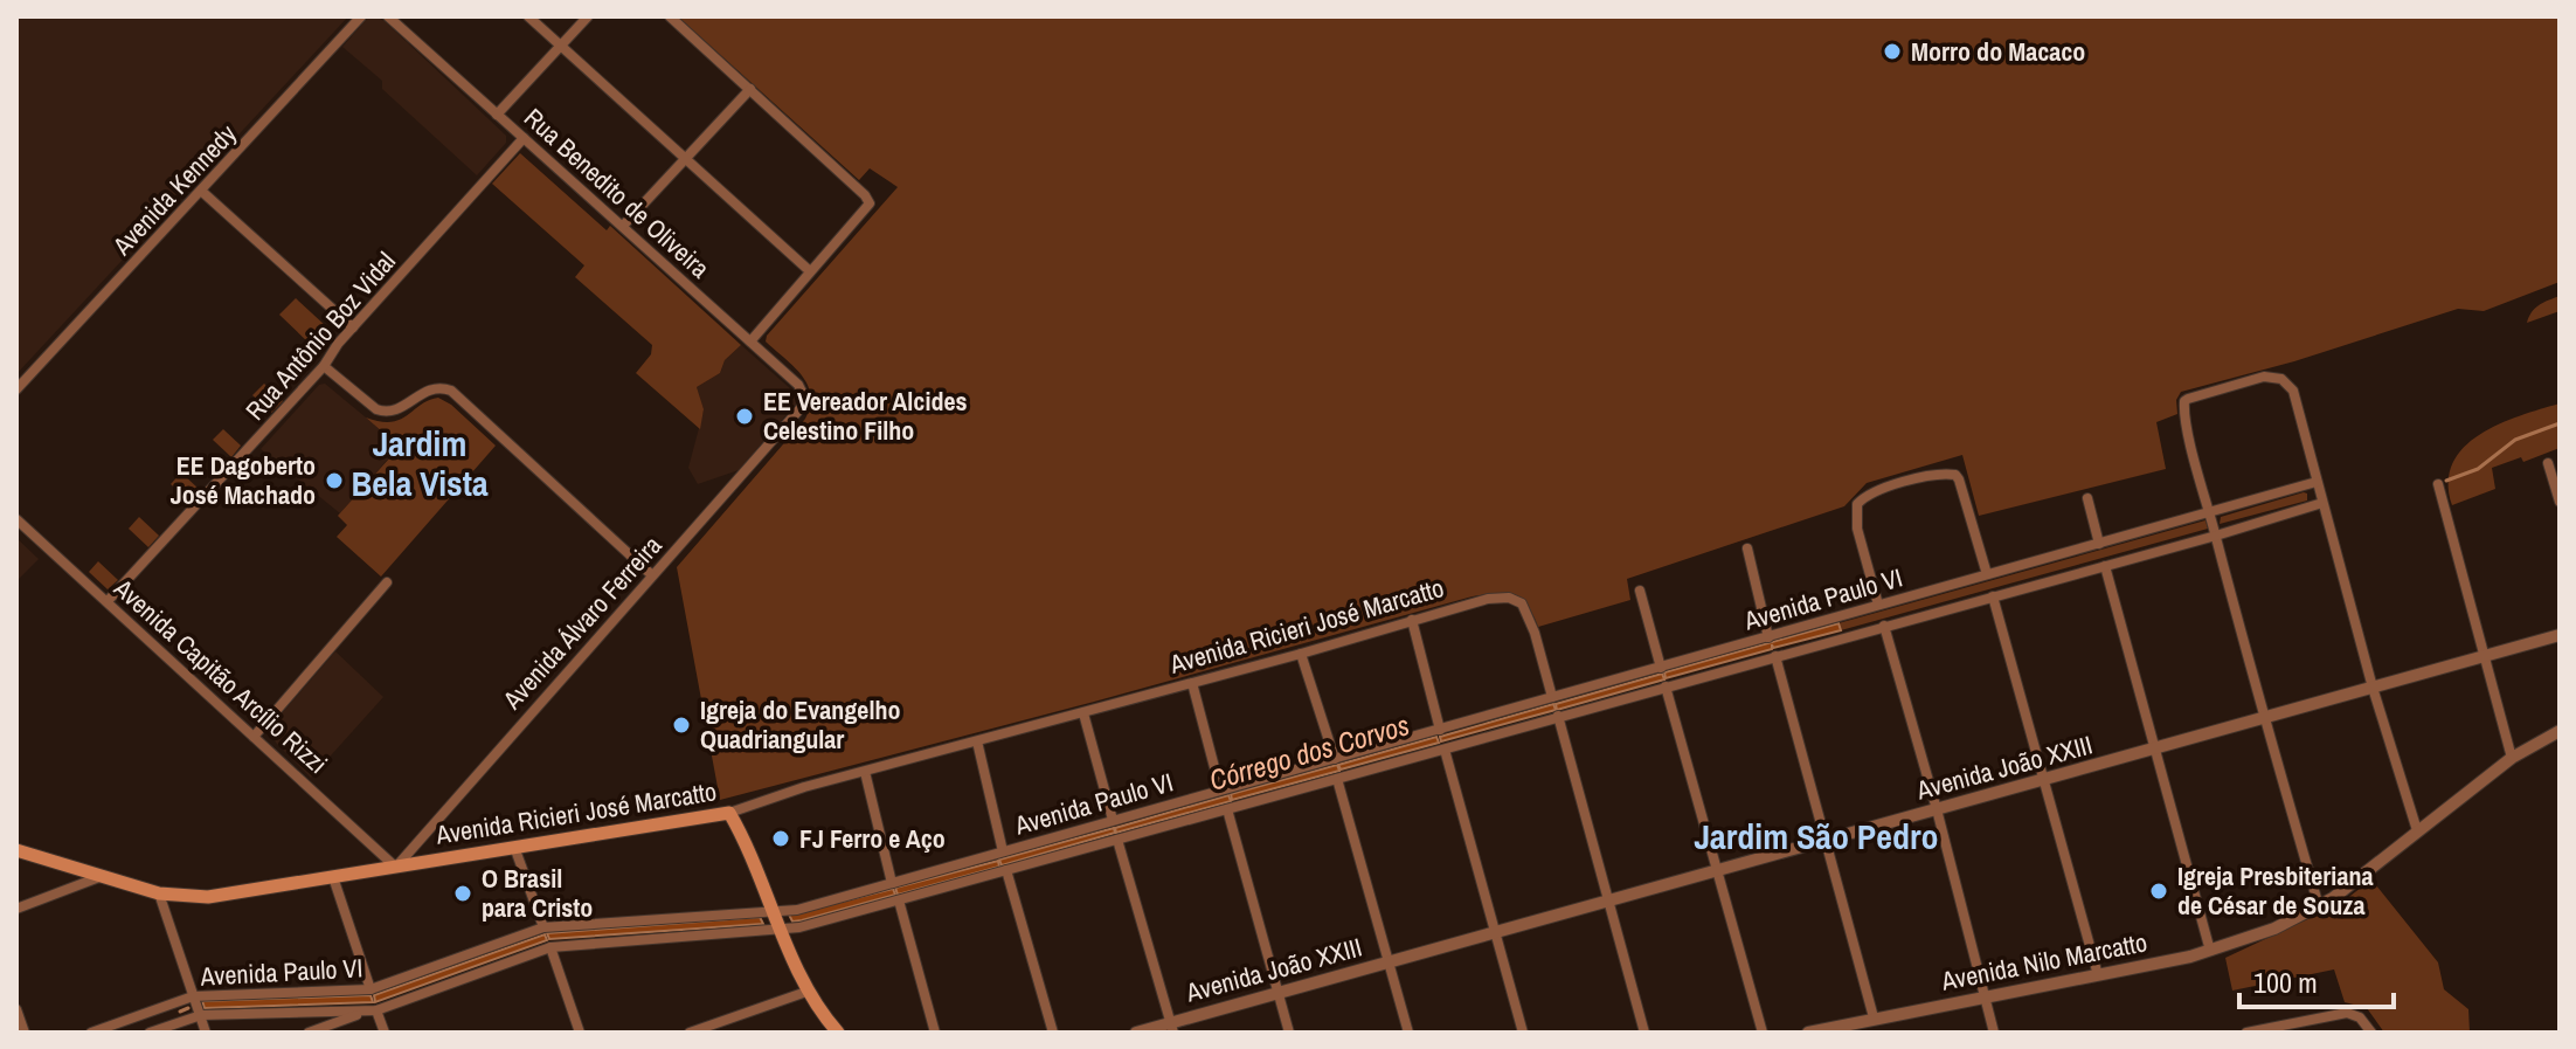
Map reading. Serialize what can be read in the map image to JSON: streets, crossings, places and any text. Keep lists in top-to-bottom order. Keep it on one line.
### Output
{"streets":{"main road":["Avenida Ricieri José Marcatto"],"street":["Avenida Kennedy","Rua Benedito de Oliveira","Rua Antônio Boz Vidal","Avenida Paulo VI","Avenida Álvaro Ferreira","Avenida Capitão Arcílio Rizzi","Avenida João XXIII","Avenida Nilo Marcatto"]},"crossings":[["Rua Benedito de Oliveira","Rua Antônio Boz Vidal"],["Rua Benedito de Oliveira","Avenida Álvaro Ferreira"],["Rua Antônio Boz Vidal","Avenida Capitão Arcílio Rizzi"],["Avenida Paulo VI","Avenida Ricieri José Marcatto"],["Avenida Álvaro Ferreira","Avenida Ricieri José Marcatto"],["Avenida Álvaro Ferreira","Avenida Capitão Arcílio Rizzi"],["Avenida Ricieri José Marcatto","Avenida Capitão Arcílio Rizzi"]],"districts":["Jardim Bela Vista","Jardim São Pedro"],"water":["Córrego dos Corvos"],"places":["Morro do Macaco","EE Vereador Alcides Celestino Filho","EE Dagoberto José Machado","Igreja do Evangelho Quadriangular","FJ Ferro e Aço","Igreja Presbiteriana de César de Souza","O Brasil para Cristo"],"scale_bar":"100 m"}
